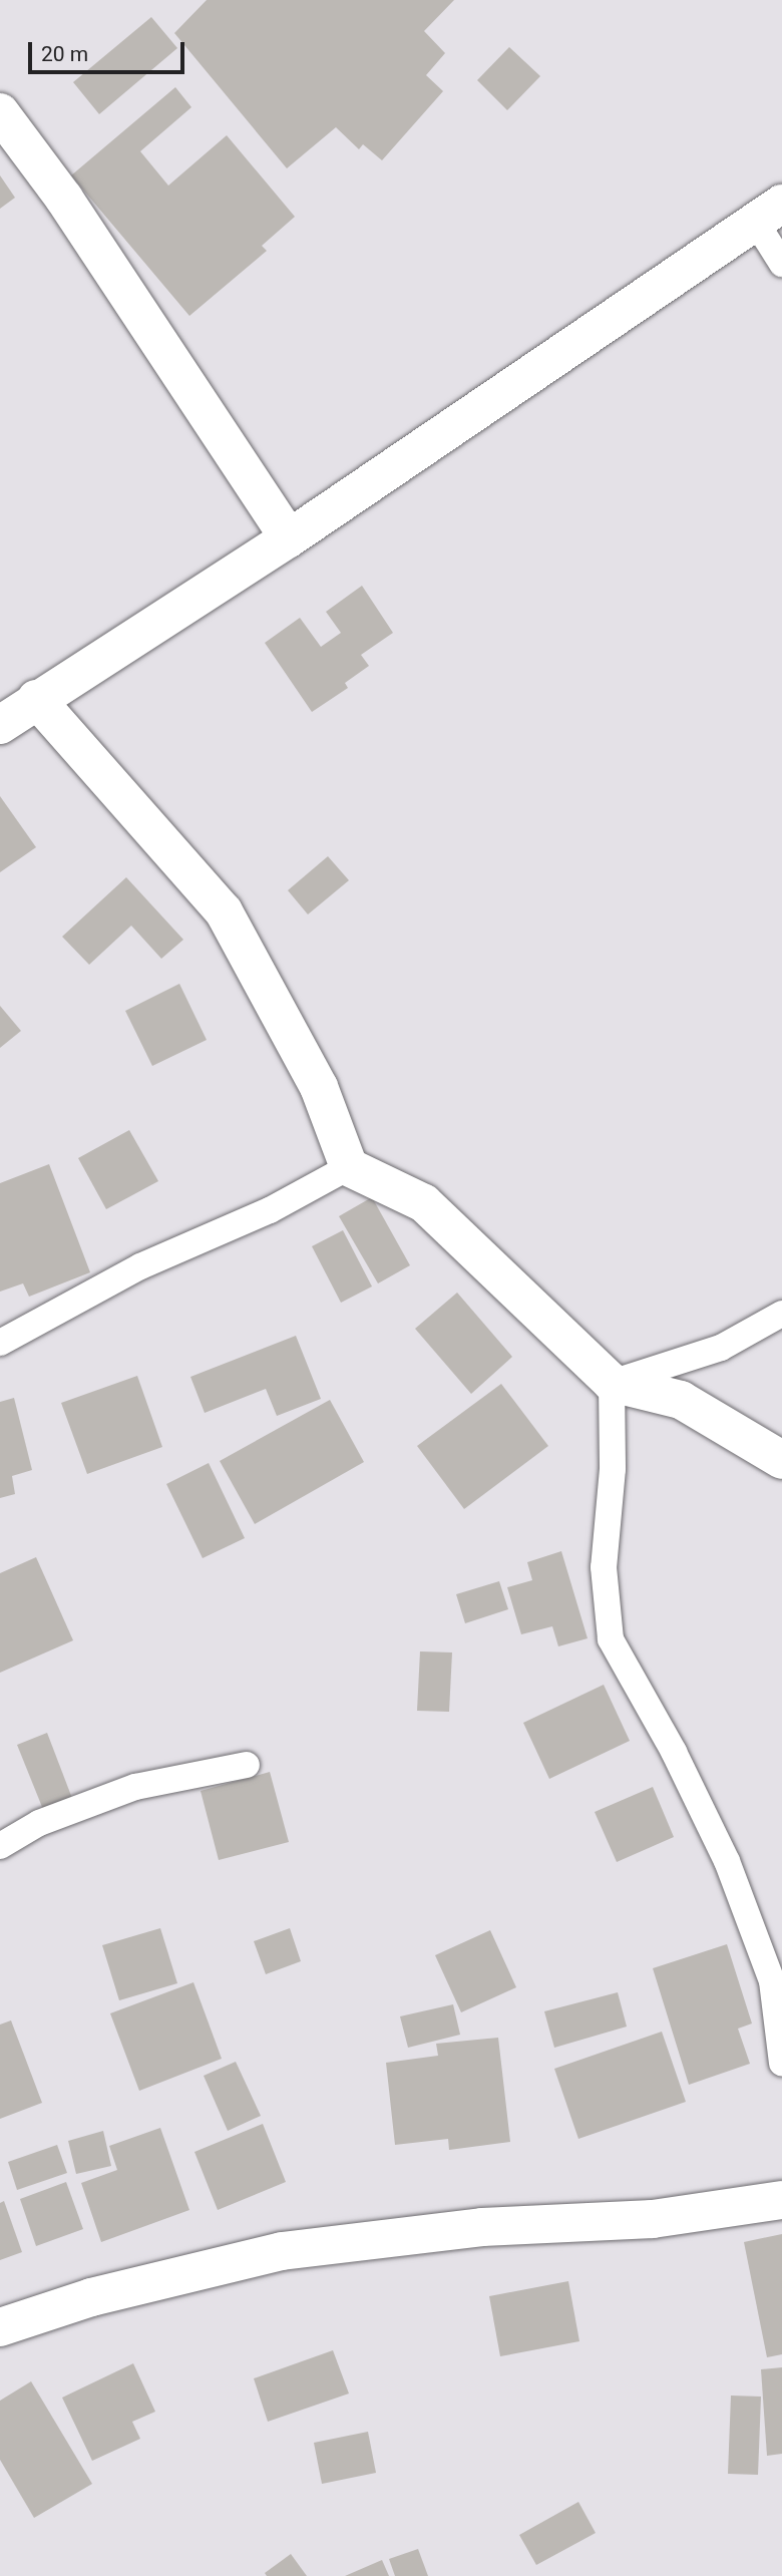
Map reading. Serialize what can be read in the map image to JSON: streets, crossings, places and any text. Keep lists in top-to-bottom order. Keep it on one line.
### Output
{"scale_bar":"20 m"}
